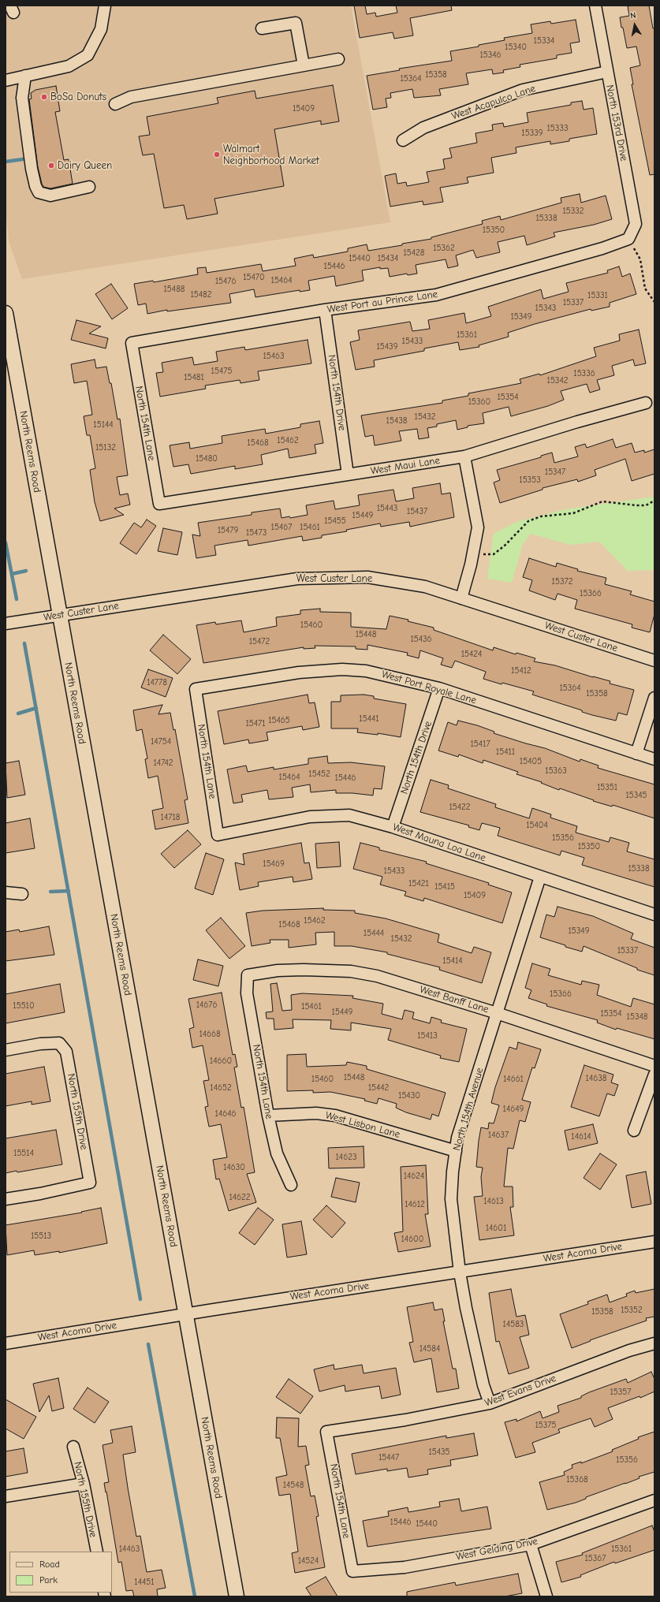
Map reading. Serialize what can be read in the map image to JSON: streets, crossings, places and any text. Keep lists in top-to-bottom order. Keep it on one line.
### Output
{"streets":{"main road":["North Reems Road"],"street":["West Acapulco Lane","North 153rd Drive","West Port au Prince Lane","North 154th Drive","North 154th Lane","West Maui Lane","West Custer Lane","West Port Royale Lane","West Mauna Loa Lane","West Banff Lane","North 154th Avenue","North 155th Drive","West Lisbon Lane","West Acoma Drive","West Evans Drive","West Gelding Drive"]},"crossings":[["West Acapulco Lane","North 153rd Drive"],["North 153rd Drive","West Port au Prince Lane"],["West Port au Prince Lane","North 154th Drive"],["West Port au Prince Lane","North 154th Lane"],["North 154th Drive","West Maui Lane"],["North 154th Drive","West Port Royale Lane"],["North 154th Drive","West Mauna Loa Lane"],["North 154th Lane","West Maui Lane"],["North 154th Lane","West Port Royale Lane"],["North 154th Lane","West Mauna Loa Lane"],["North 154th Lane","West Banff Lane"],["North 154th Lane","West Lisbon Lane"],["North 154th Lane","West Evans Drive"],["North 154th Lane","West Gelding Drive"],["North Reems Road","West Custer Lane"],["North Reems Road","West Acoma Drive"],["West Mauna Loa Lane","North 154th Avenue"],["West Banff Lane","North 154th Avenue"],["North 154th Avenue","West Lisbon Lane"],["North 154th Avenue","West Acoma Drive"],["North 154th Avenue","West Evans Drive"]],"places":["BoSa Donuts","Walmart Neighborhood Market","Dairy Queen"],"house_numbers":["15334","15340","15346","15358","15364","15409","15333","15339","15332","15338","15350","15362","15428","15440","15434","15446","15470","15464","15476","15488","15482","15331","15337","15343","15349","15361","15433","15439","15463","15475","15336","15481","15342","15354","15360","15432","15438","15144","15462","15468","15132","15480","15347","15353","15443","15437","15449","15455","15467","15461","15479","15473","15372","15366","15460","15448","15436","15472","15424","15412","14778","15364","15358","15441","15465","15471","14754","15417","15411","15405","14742","15363","15452","15464","15446","15351","15345","15422","14718","15404","15356","15350","15469","15338","15433","15421","15415","15409","15462","15468","15349","15444","15432","15337","15414","15366","14676","15510","15461","15449","15354","15348","14668","15413","14660","15448","14638","15460","14661","14652","15442","15430","14649","14646","14637","14614","15514","14623","14630","14624","14622","14613","14612","14601","15513","14600","15352","15358","14583","14584","15357","15375","15435","15447","15356","15368","14548","15446","15440","14463","15361","15367","14524","14451"],"legend":["Road","Park"],"north":"top"}
